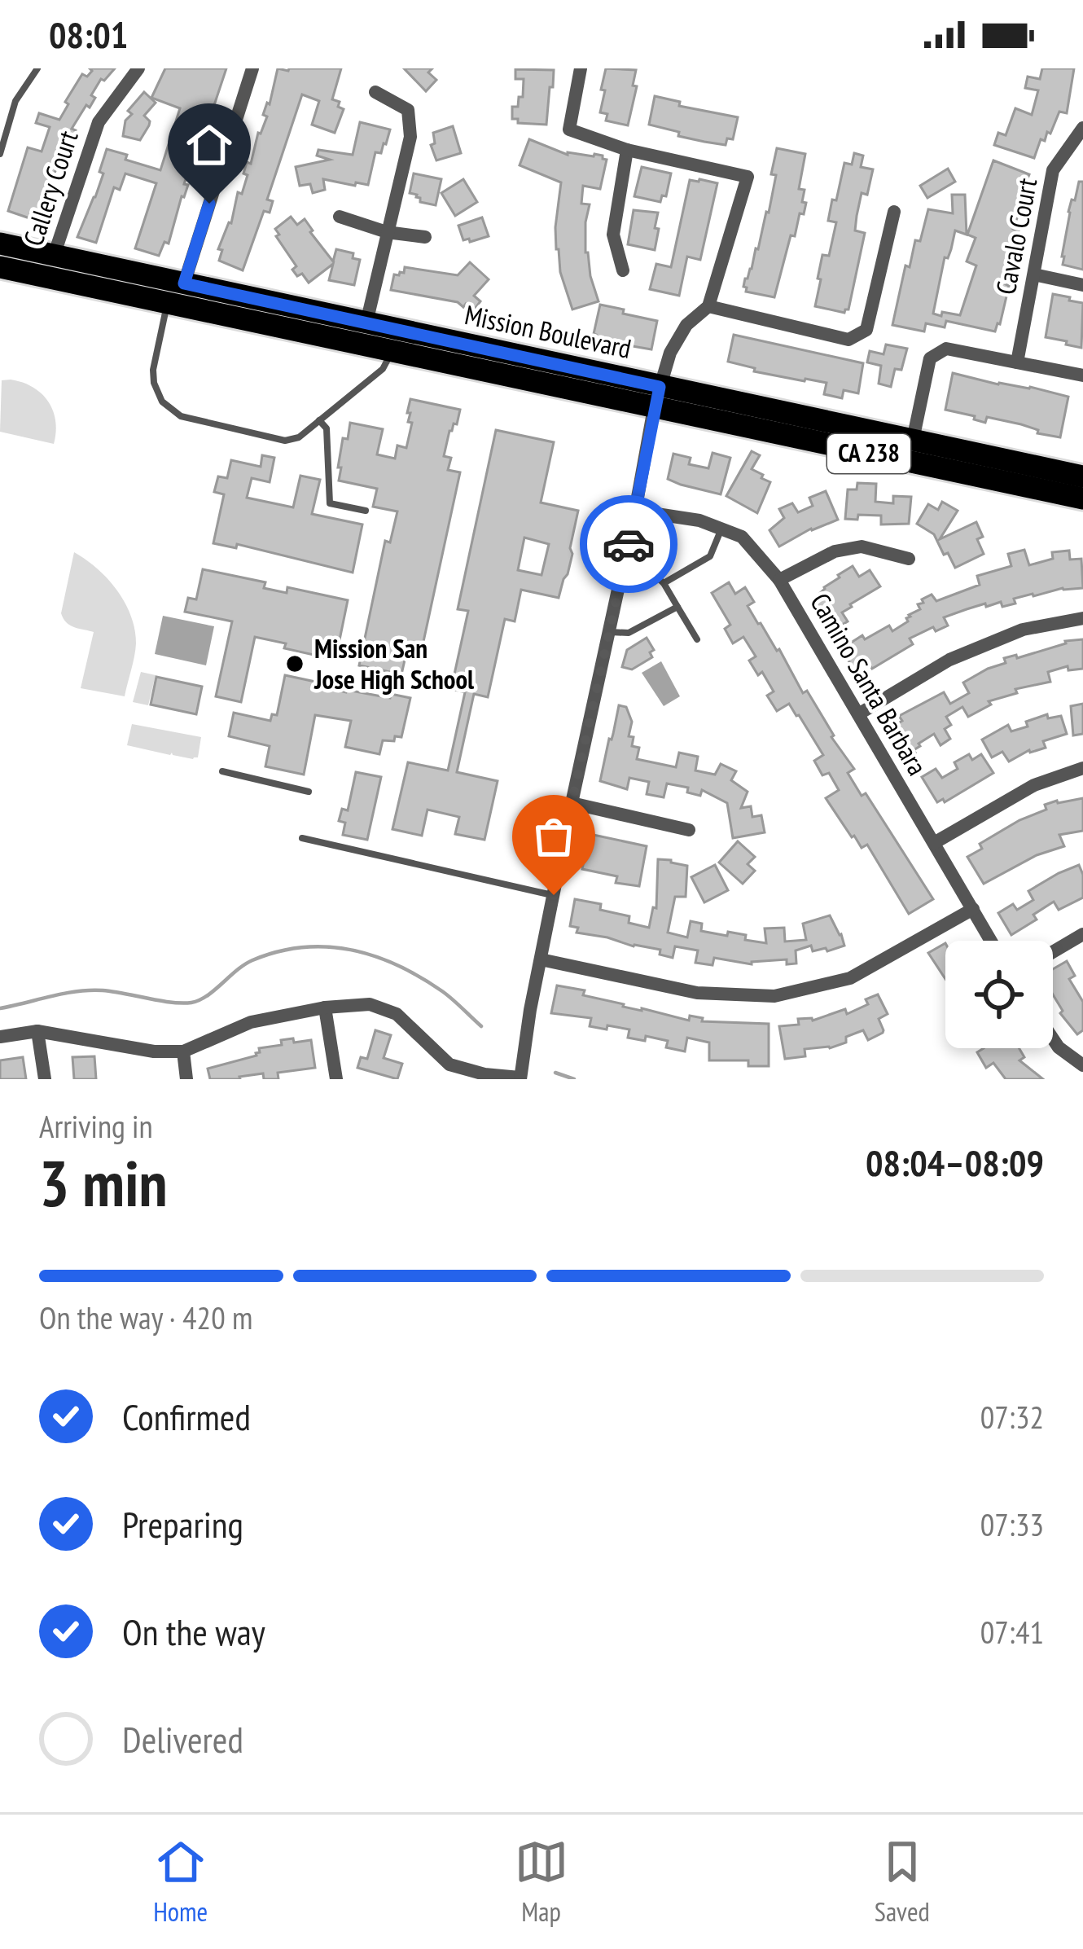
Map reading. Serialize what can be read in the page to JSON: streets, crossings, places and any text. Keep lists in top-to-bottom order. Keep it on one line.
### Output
{"streets":{"main road":["Mission Boulevard","CA 238"],"street":["Callery Court","Cavalo Court","Camino Santa Barbara"]},"crossings":[["Callery Court","Mission Boulevard"]],"places":["Mission San Jose High School"],"page":{"status":"08:01","heading":["3 min","Arriving in","08:04–08:09"],"bar":"On the way · 420 m","list":[["Confirmed","07:32"],["Preparing","07:33"],["On the way","07:41"],"Delivered"],"tabs":["Home","Map","Saved"]}}
